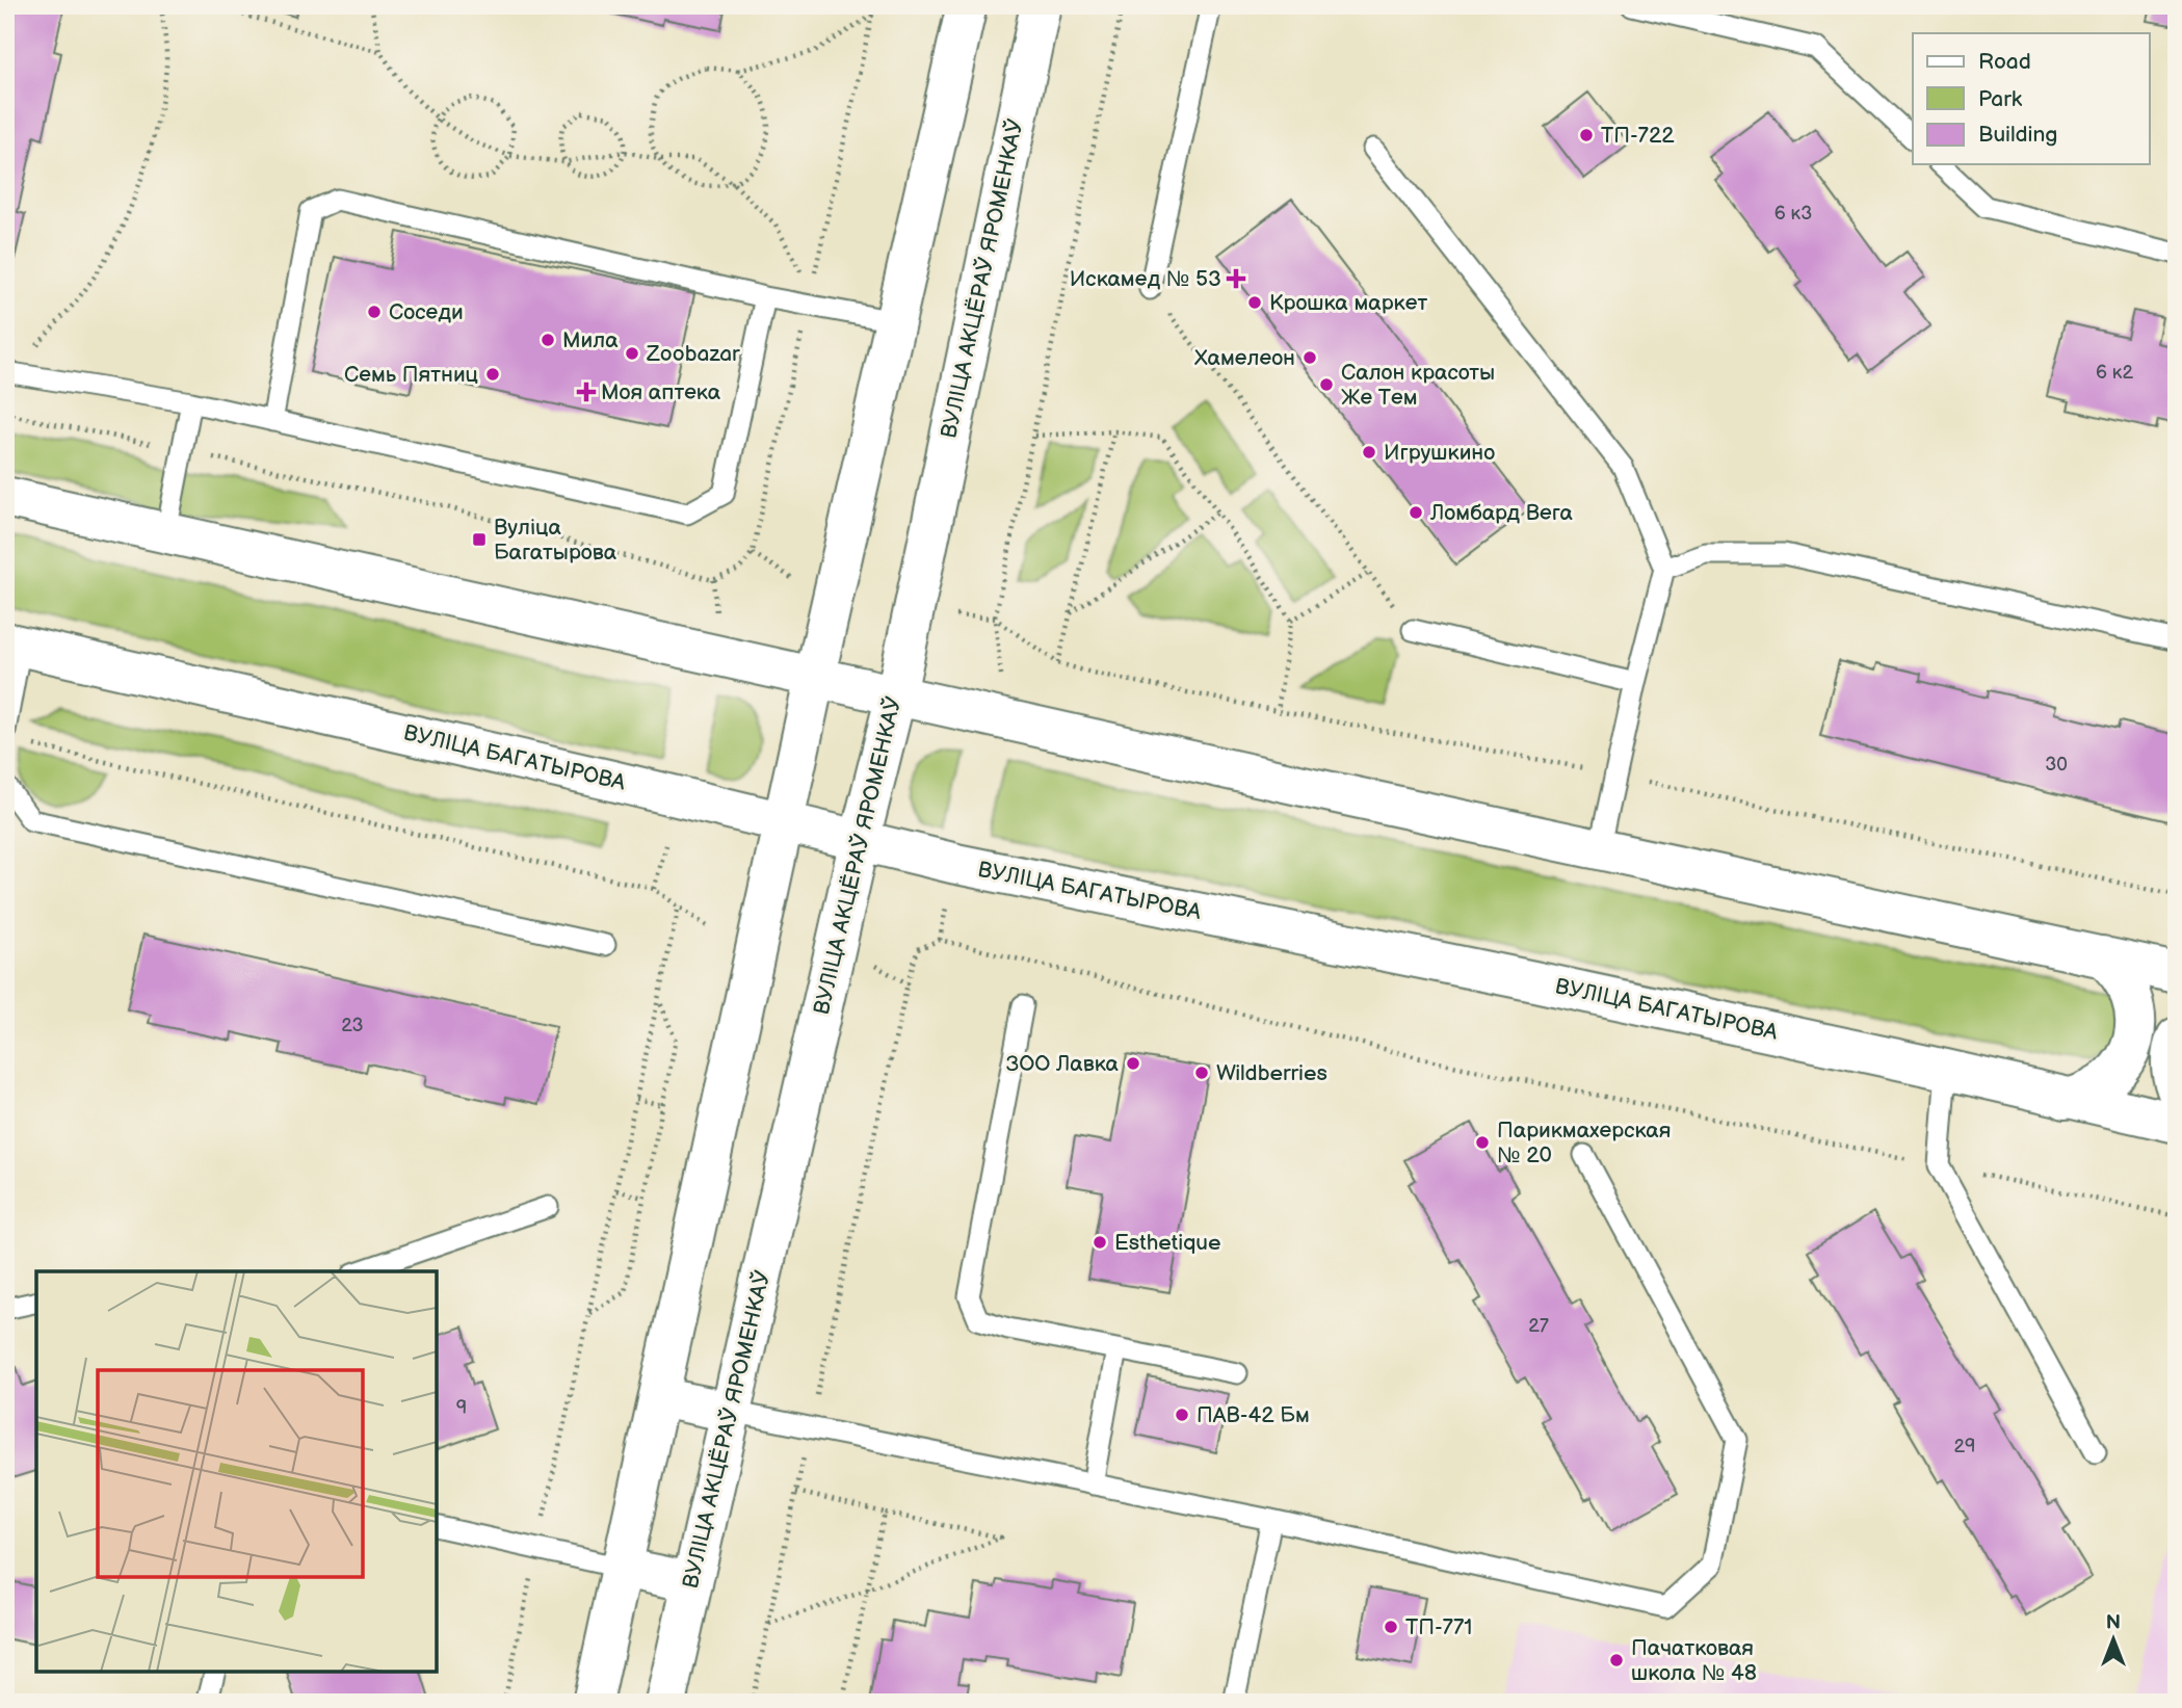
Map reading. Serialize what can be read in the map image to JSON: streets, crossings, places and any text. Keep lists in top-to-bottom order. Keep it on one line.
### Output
{"streets":{"street":["ВУЛІЦА АКЦЁРАЎ ЯРОМЕНКАЎ","ВУЛІЦА БАГАТЫРОВА"]},"crossings":[["ВУЛІЦА АКЦЁРАЎ ЯРОМЕНКАЎ","ВУЛІЦА БАГАТЫРОВА"]],"places":{"other":["ТП-722","Крошка маркет","Соседи","Мила","Zoobazar","Хамелеон","Семь Пятниц","Салон красоты Же Тем","Игрушкино","Ломбард Вега","ЗОО Лавка","Wildberries","Парикмахерская № 20","Esthetique","ПАВ-42 Бм","ТП-771","Пачатковая школа № 48"],"health":["Искамед № 53","Моя аптека"],"transit":["Вуліца Багатырова"]},"house_numbers":["6 к3","6 к2","30","23","27","9","29"],"legend":["Road","Park","Building"],"north":"top"}
